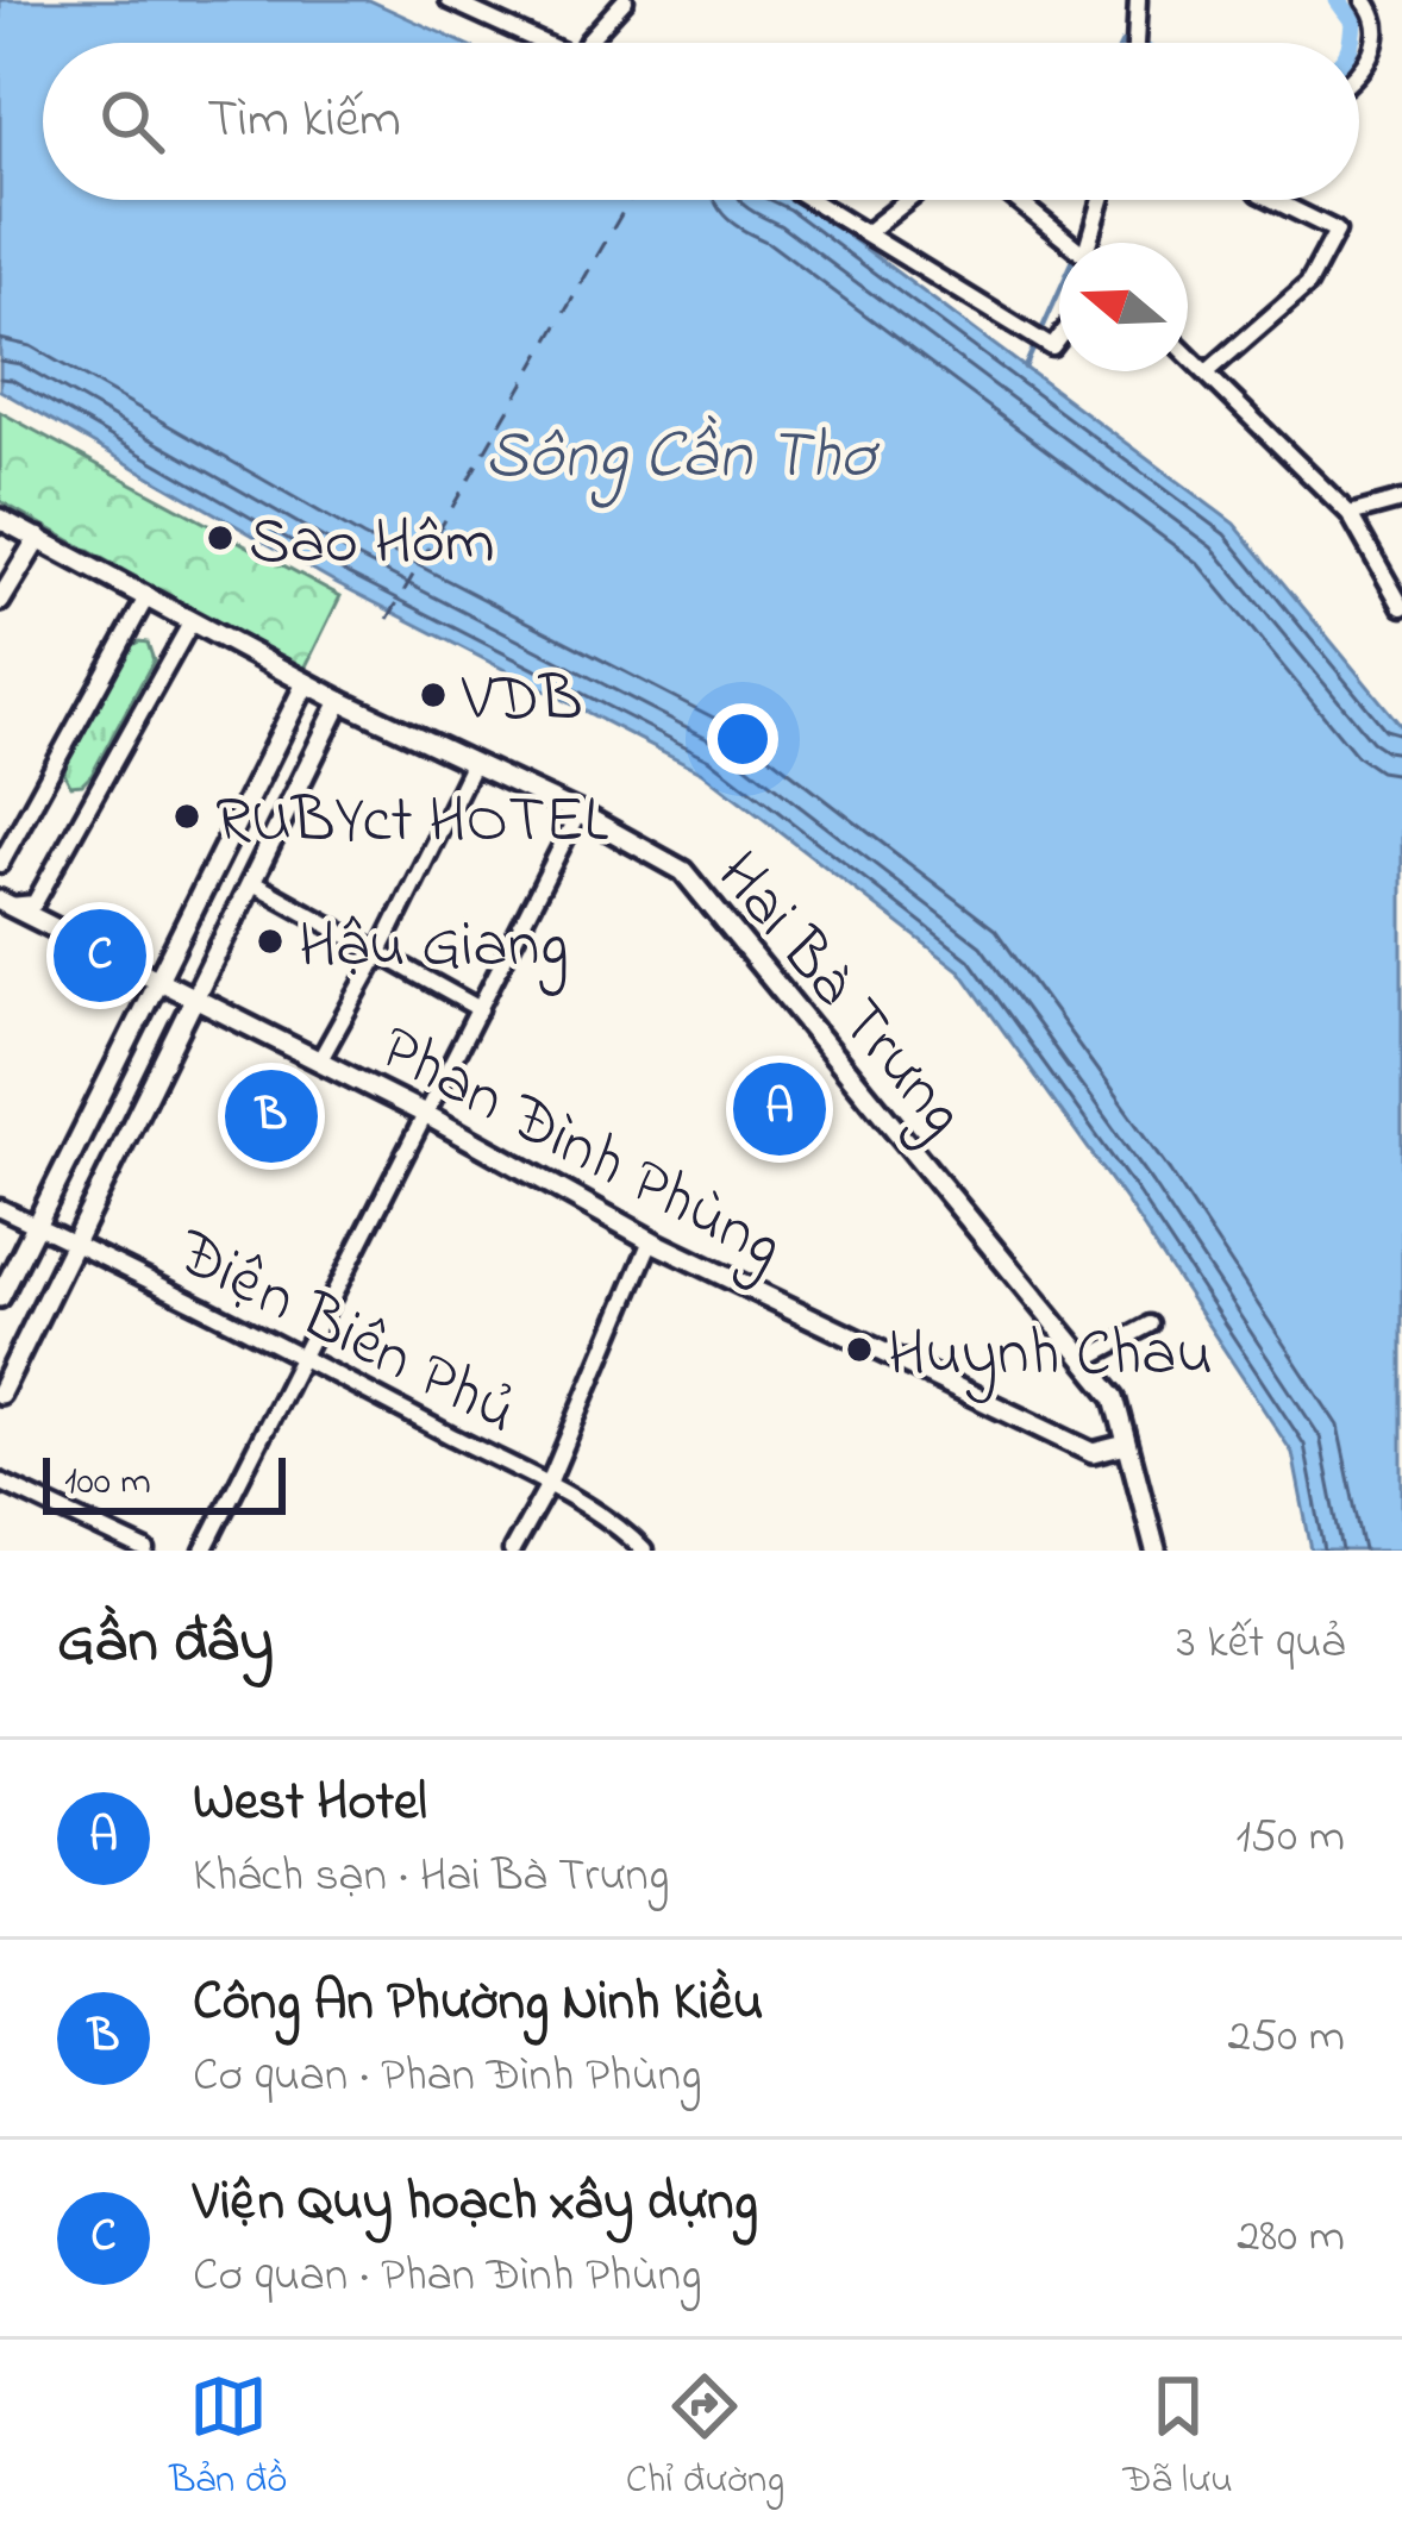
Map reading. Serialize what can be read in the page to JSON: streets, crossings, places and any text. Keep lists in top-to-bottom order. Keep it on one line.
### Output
{"streets":{"street":["Hai Bà Trưng","Phan Đình Phùng","Điện Biên Phủ"]},"crossings":[["Hai Bà Trưng","Phan Đình Phùng"]],"water":["Sông Cần Thơ"],"places":["Sao Hôm","VDB","RUBYct HOTEL","Hậu Giang","Huynh Chau"],"scale_bar":"100 m","north":"left","page":{"search":"Tìm kiếm","pins":["C","A","B"],"scale":"100 m","heading":["Gần đây","3 kết quả"],"list":[{"mark":"A","name":"West Hotel","note":"Khách sạn · Hai Bà Trưng","value":"150 m"},{"mark":"B","name":"Công An Phường Ninh Kiều","note":"Cơ quan · Phan Đình Phùng","value":"250 m"},{"mark":"C","name":"Viện Quy hoạch xây dựng","note":"Cơ quan · Phan Đình Phùng","value":"280 m"}],"nav":["Bản đồ","Chỉ đường","Đã lưu"]}}
